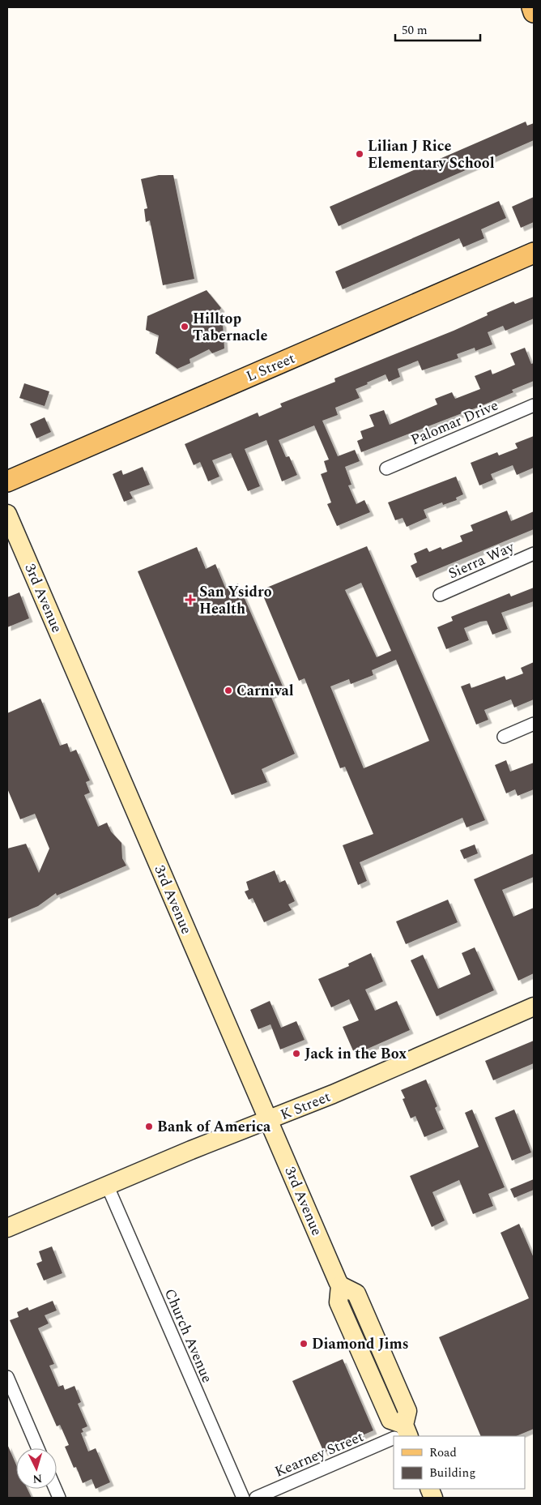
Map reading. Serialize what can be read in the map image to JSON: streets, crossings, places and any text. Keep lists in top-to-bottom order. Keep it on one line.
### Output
{"streets":{"main road":["L Street","3rd Avenue","K Street"],"street":["Palomar Drive","Sierra Way","Church Avenue","Kearney Street"]},"crossings":[["3rd Avenue","K Street"],["K Street","Church Avenue"]],"places":{"other":["Lilian J Rice Elementary School","Hilltop Tabernacle","Carnival","Jack in the Box","Bank of America","Diamond Jims"],"health":["San Ysidro Health"]},"legend":["Road","Building"],"scale_bar":"50 m","north":"bottom"}
